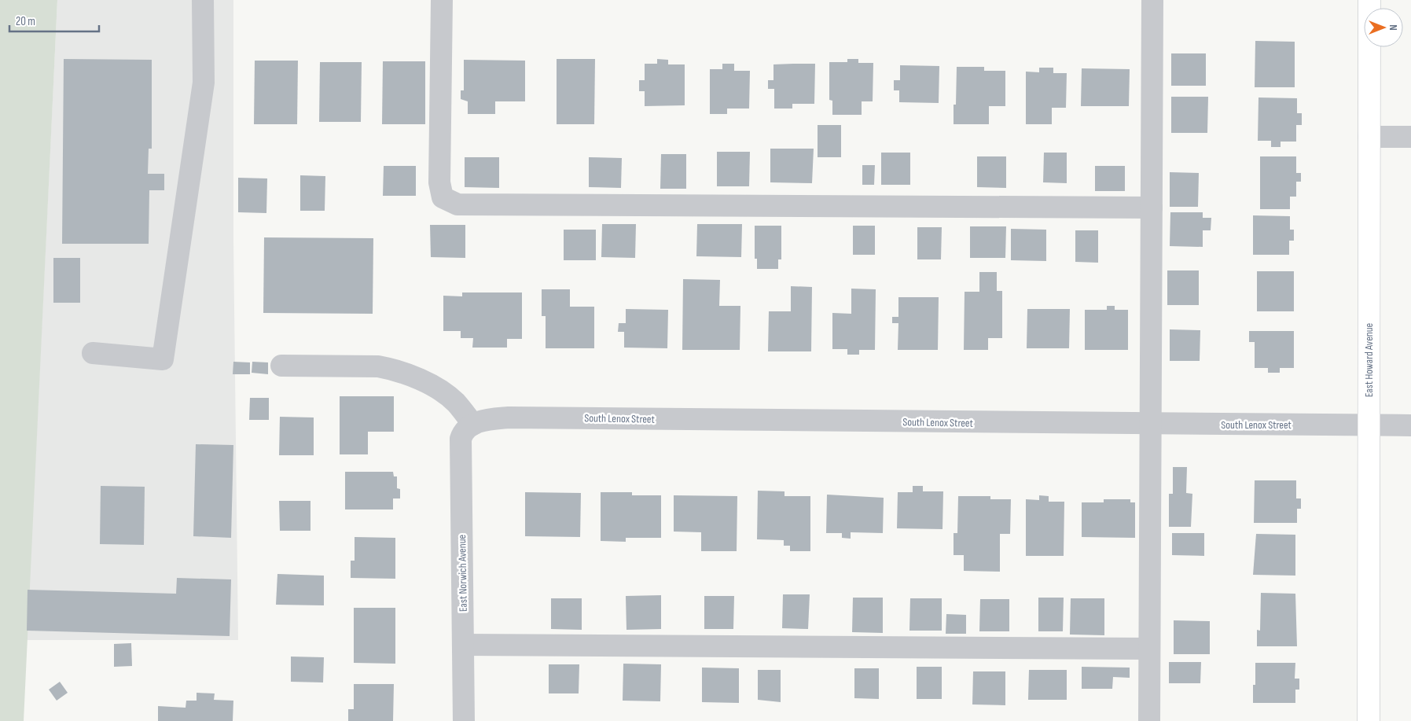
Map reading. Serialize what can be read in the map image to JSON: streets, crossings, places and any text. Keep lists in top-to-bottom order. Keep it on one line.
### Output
{"streets":{"main road":["East Howard Avenue"],"street":["South Lenox Street","East Norwich Avenue"]},"crossings":[["East Howard Avenue","South Lenox Street"],["South Lenox Street","East Norwich Avenue"]],"scale_bar":"20 m","north":"right"}
